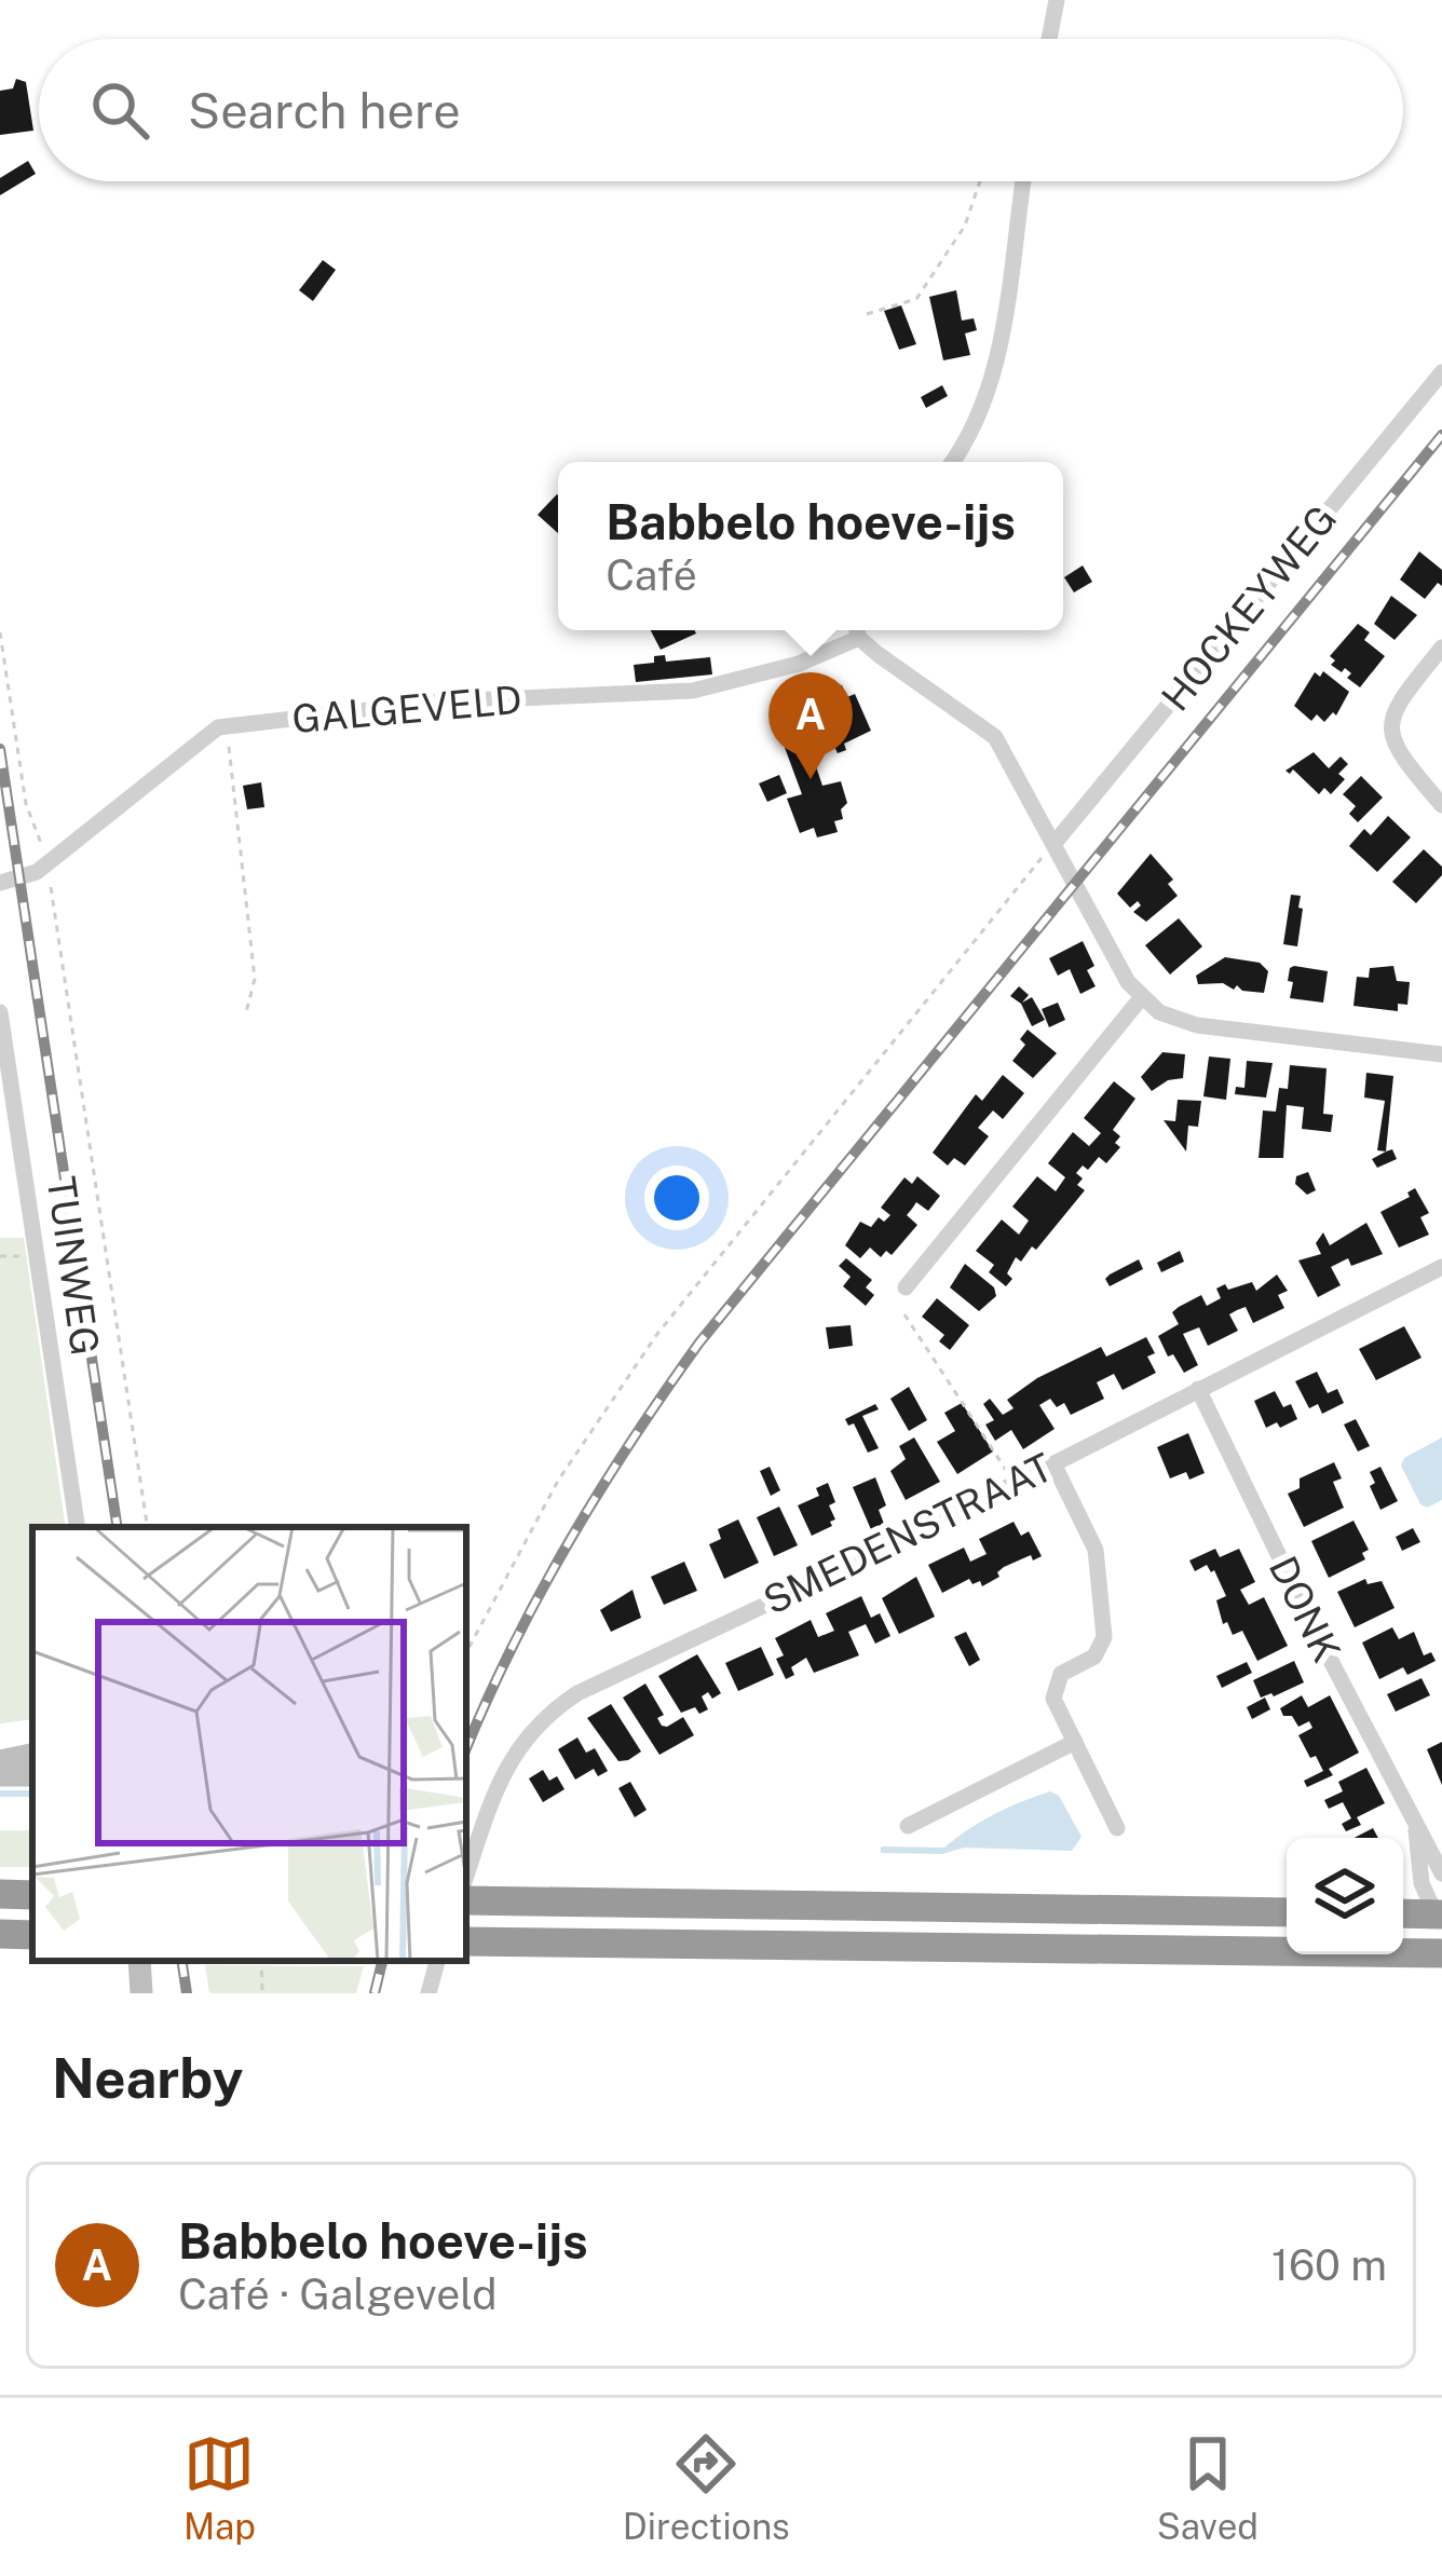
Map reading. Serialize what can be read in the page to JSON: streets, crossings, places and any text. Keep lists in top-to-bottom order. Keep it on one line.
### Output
{"streets":{"street":["HOCKEYWEG","GALGEVELD","TUINWEG","SMEDENSTRAAT","DONK"]},"crossings":[["HOCKEYWEG","GALGEVELD"],["SMEDENSTRAAT","DONK"]],"page":{"search":"Search here","popup":["Babbelo hoeve-ijs","Café"],"pins":"A","heading":"Nearby","list":[{"mark":"A","name":"Babbelo hoeve-ijs","note":"Café · Galgeveld","value":"160 m"}],"nav":["Map","Directions","Saved"]}}
